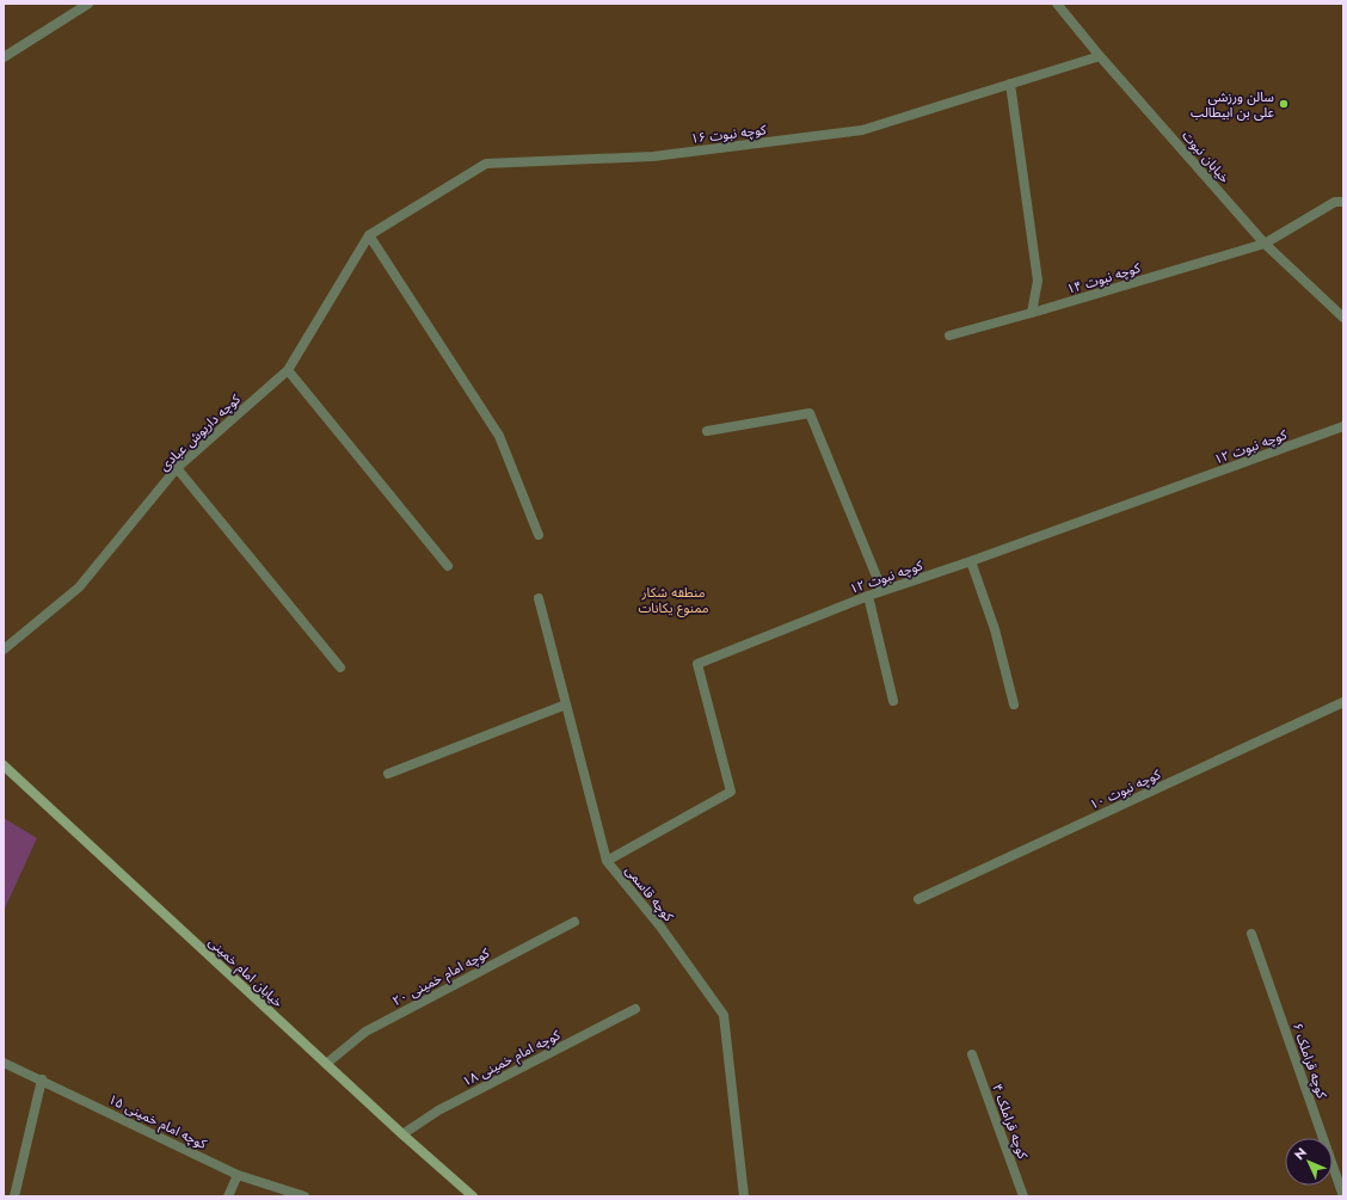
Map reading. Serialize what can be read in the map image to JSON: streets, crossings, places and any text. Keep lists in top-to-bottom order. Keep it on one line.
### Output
{"streets":{"main road":["خیابان امام خمینی"],"street":["کوچه نبوت ۱۶","خیابان نبوت","کوچه نبوت ۱۴","کوچه داریوش عبادی","کوچه نبوت ۱۲","کوچه نبوت ۱۰","کوچه قاسمی","کوچه امام خمینی ۲۰","کوچه امام خمینی ۱۸","کوچه قراملک ۶","کوچه امام خمینی ۱۵","کوچه قراملک ۴"]},"crossings":[["کوچه نبوت ۱۶","خیابان نبوت"],["کوچه نبوت ۱۶","کوچه داریوش عبادی"],["خیابان نبوت","کوچه نبوت ۱۴"],["کوچه نبوت ۱۲","کوچه قاسمی"],["خیابان امام خمینی","کوچه امام خمینی ۲۰"],["خیابان امام خمینی","کوچه امام خمینی ۱۸"]],"parks":["منطقه شکار ممنوع یکانات"],"places":["سالن ورزشی علی بن ابیطالب"],"north":"top left"}
